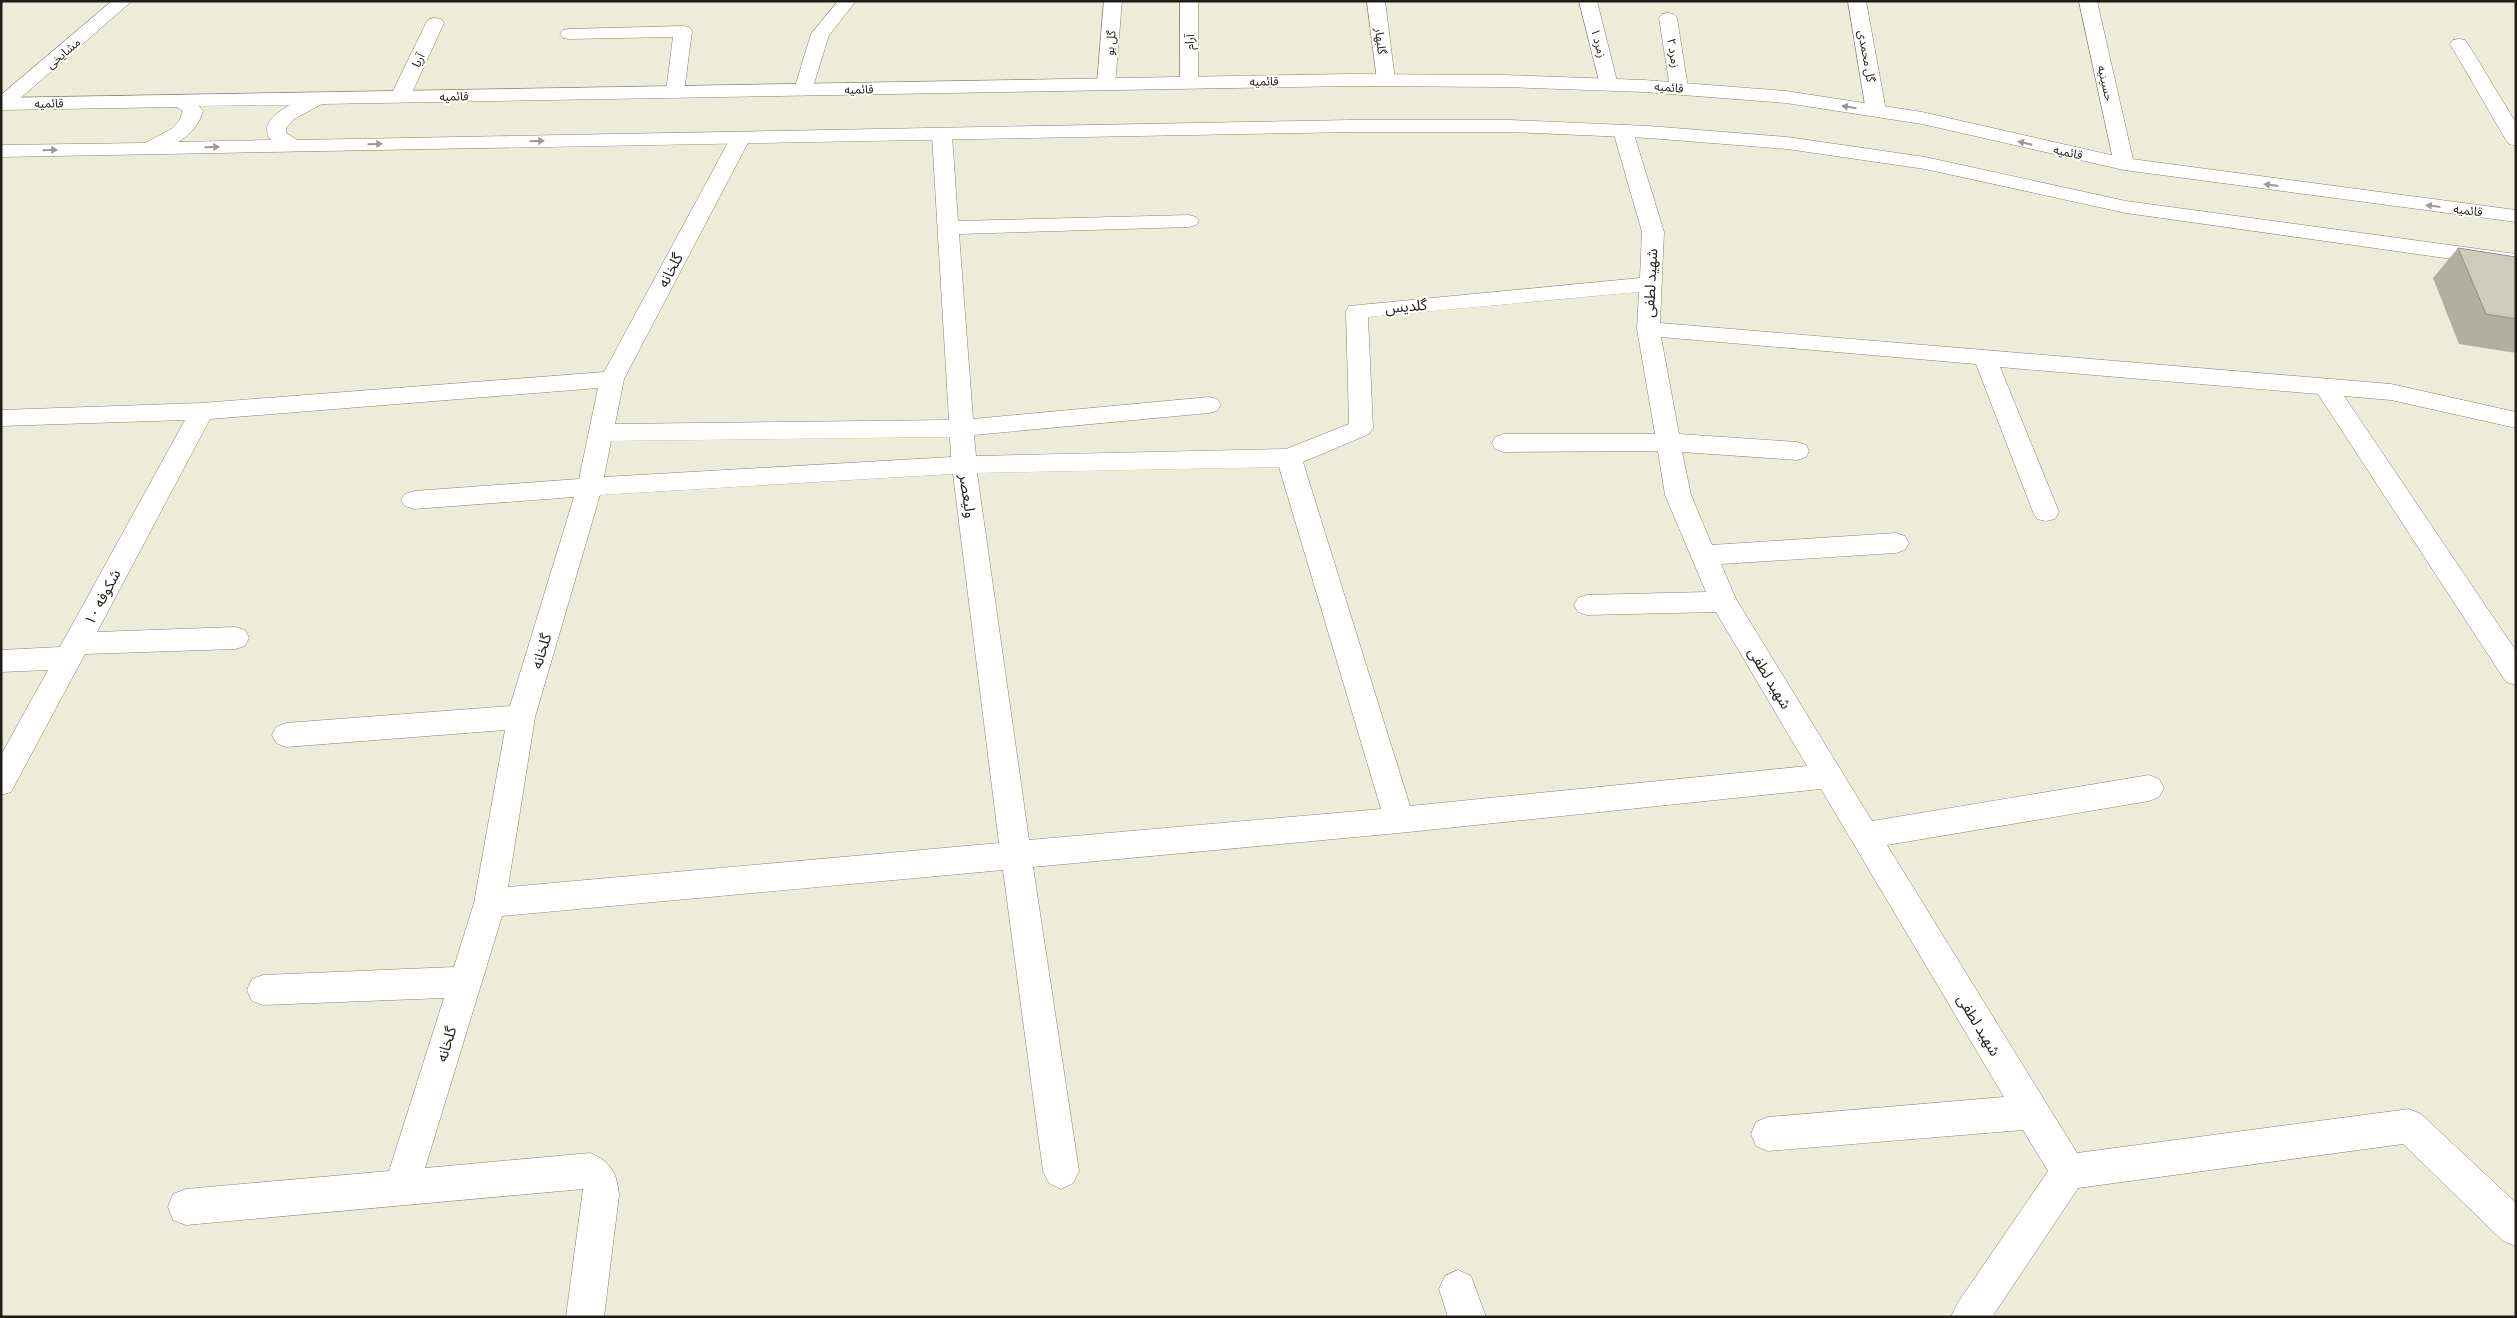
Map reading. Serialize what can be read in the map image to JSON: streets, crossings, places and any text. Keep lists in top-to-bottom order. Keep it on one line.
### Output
{"streets":{"street":["گلبهار","آرام","گل بو","زمرد ۱","مشایخی","زمرد ۲","گل محمدی","آریا","قائمیه","حسینیه","گلخانه","شهید لطفی","گلدیس","ولیعصر","شکوفه ۱۰"]},"crossings":[["گلبهار","قائمیه"],["آرام","قائمیه"],["گل بو","قائمیه"],["زمرد ۱","قائمیه"],["مشایخی","قائمیه"],["زمرد ۲","قائمیه"],["گل محمدی","قائمیه"],["آریا","قائمیه"],["قائمیه","حسینیه"],["شهید لطفی","گلدیس"]]}
